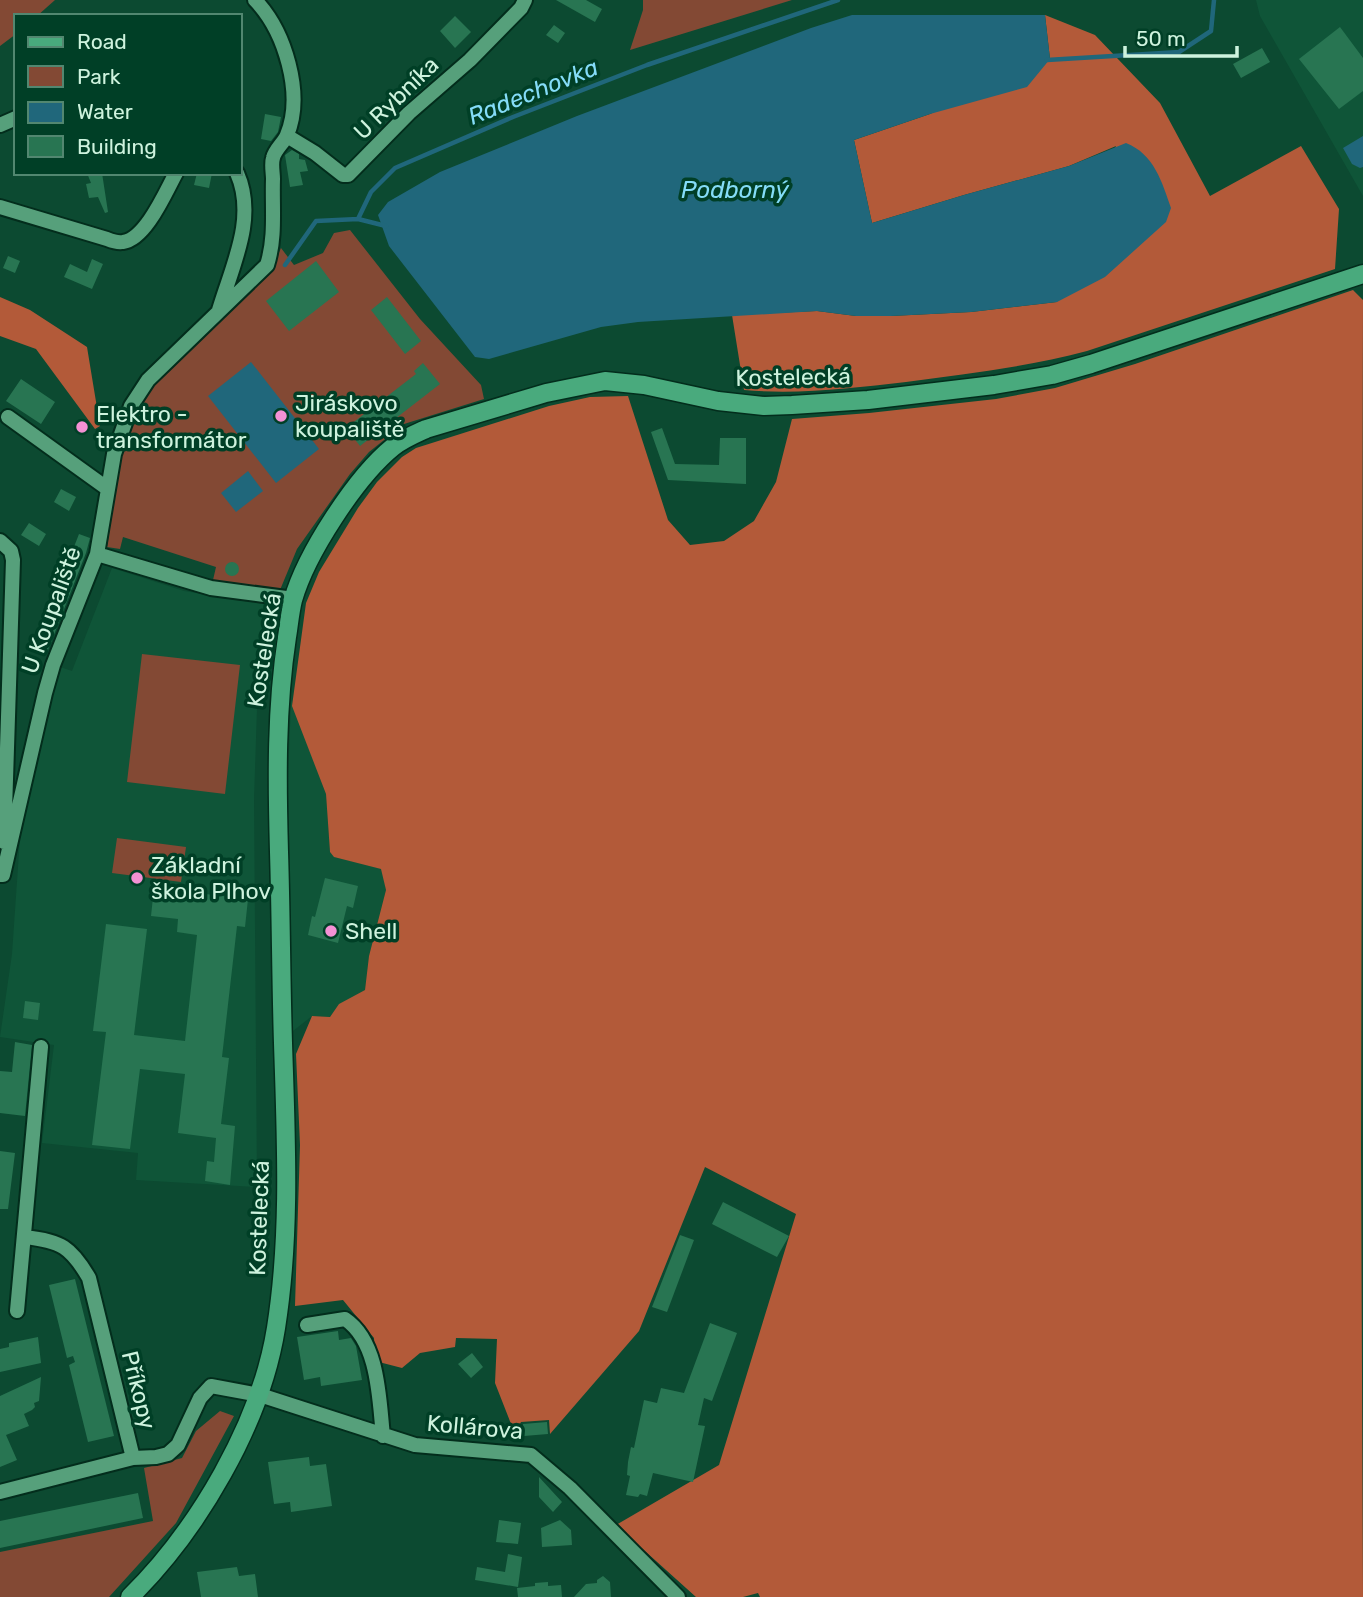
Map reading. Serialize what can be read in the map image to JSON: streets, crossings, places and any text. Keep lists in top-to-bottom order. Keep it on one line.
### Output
{"streets":{"main road":["Kostelecká"],"street":["U Rybníka","U Koupaliště","Příkopy","Kollárova"]},"crossings":[["U Rybníka","U Koupaliště"],["Kostelecká","Kollárova"],["Příkopy","Kollárova"]],"water":["Radechovka","Podborný"],"places":["Jiráskovo koupaliště","Elektro - transformátor","Základní škola Plhov","Shell"],"legend":["Road","Park","Water","Building"],"scale_bar":"50 m"}
